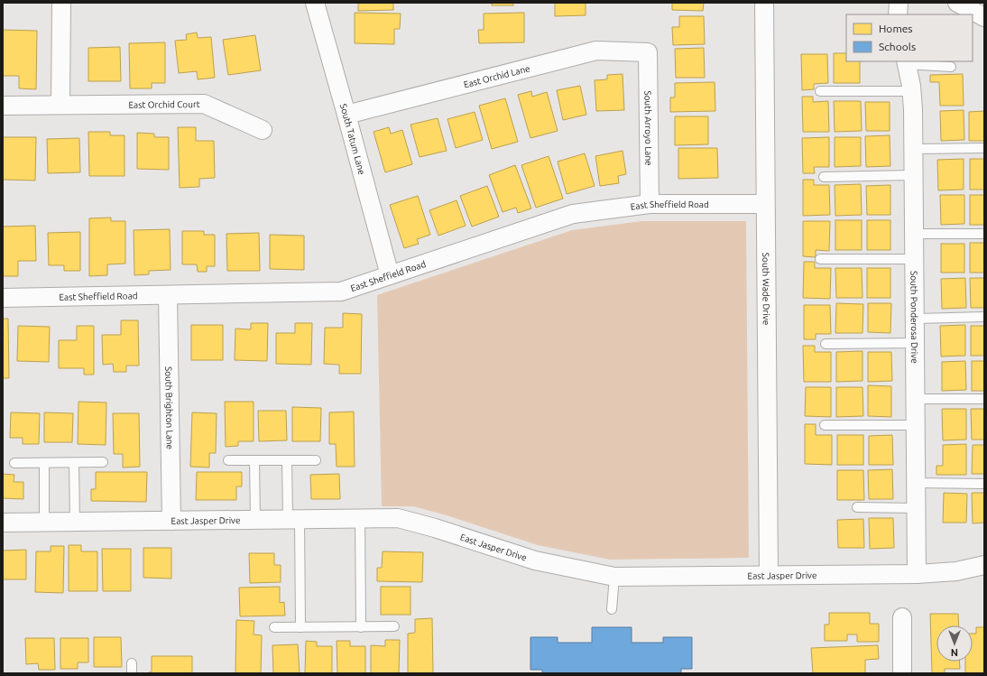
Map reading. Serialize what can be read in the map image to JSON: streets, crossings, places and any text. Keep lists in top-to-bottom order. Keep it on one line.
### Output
{"streets":{"street":["East Orchid Lane","East Orchid Court","South Arroyo Lane","South Tatum Lane","East Sheffield Road","South Wade Drive","South Ponderosa Drive","South Brighton Lane","East Jasper Drive"]},"crossings":[["East Orchid Lane","South Arroyo Lane"],["East Orchid Lane","South Tatum Lane"],["South Arroyo Lane","East Sheffield Road"],["South Tatum Lane","East Sheffield Road"],["East Sheffield Road","South Wade Drive"],["East Sheffield Road","South Brighton Lane"],["South Wade Drive","East Jasper Drive"],["South Ponderosa Drive","East Jasper Drive"],["South Brighton Lane","East Jasper Drive"]],"legend":["Homes","Schools"],"north":"bottom"}
